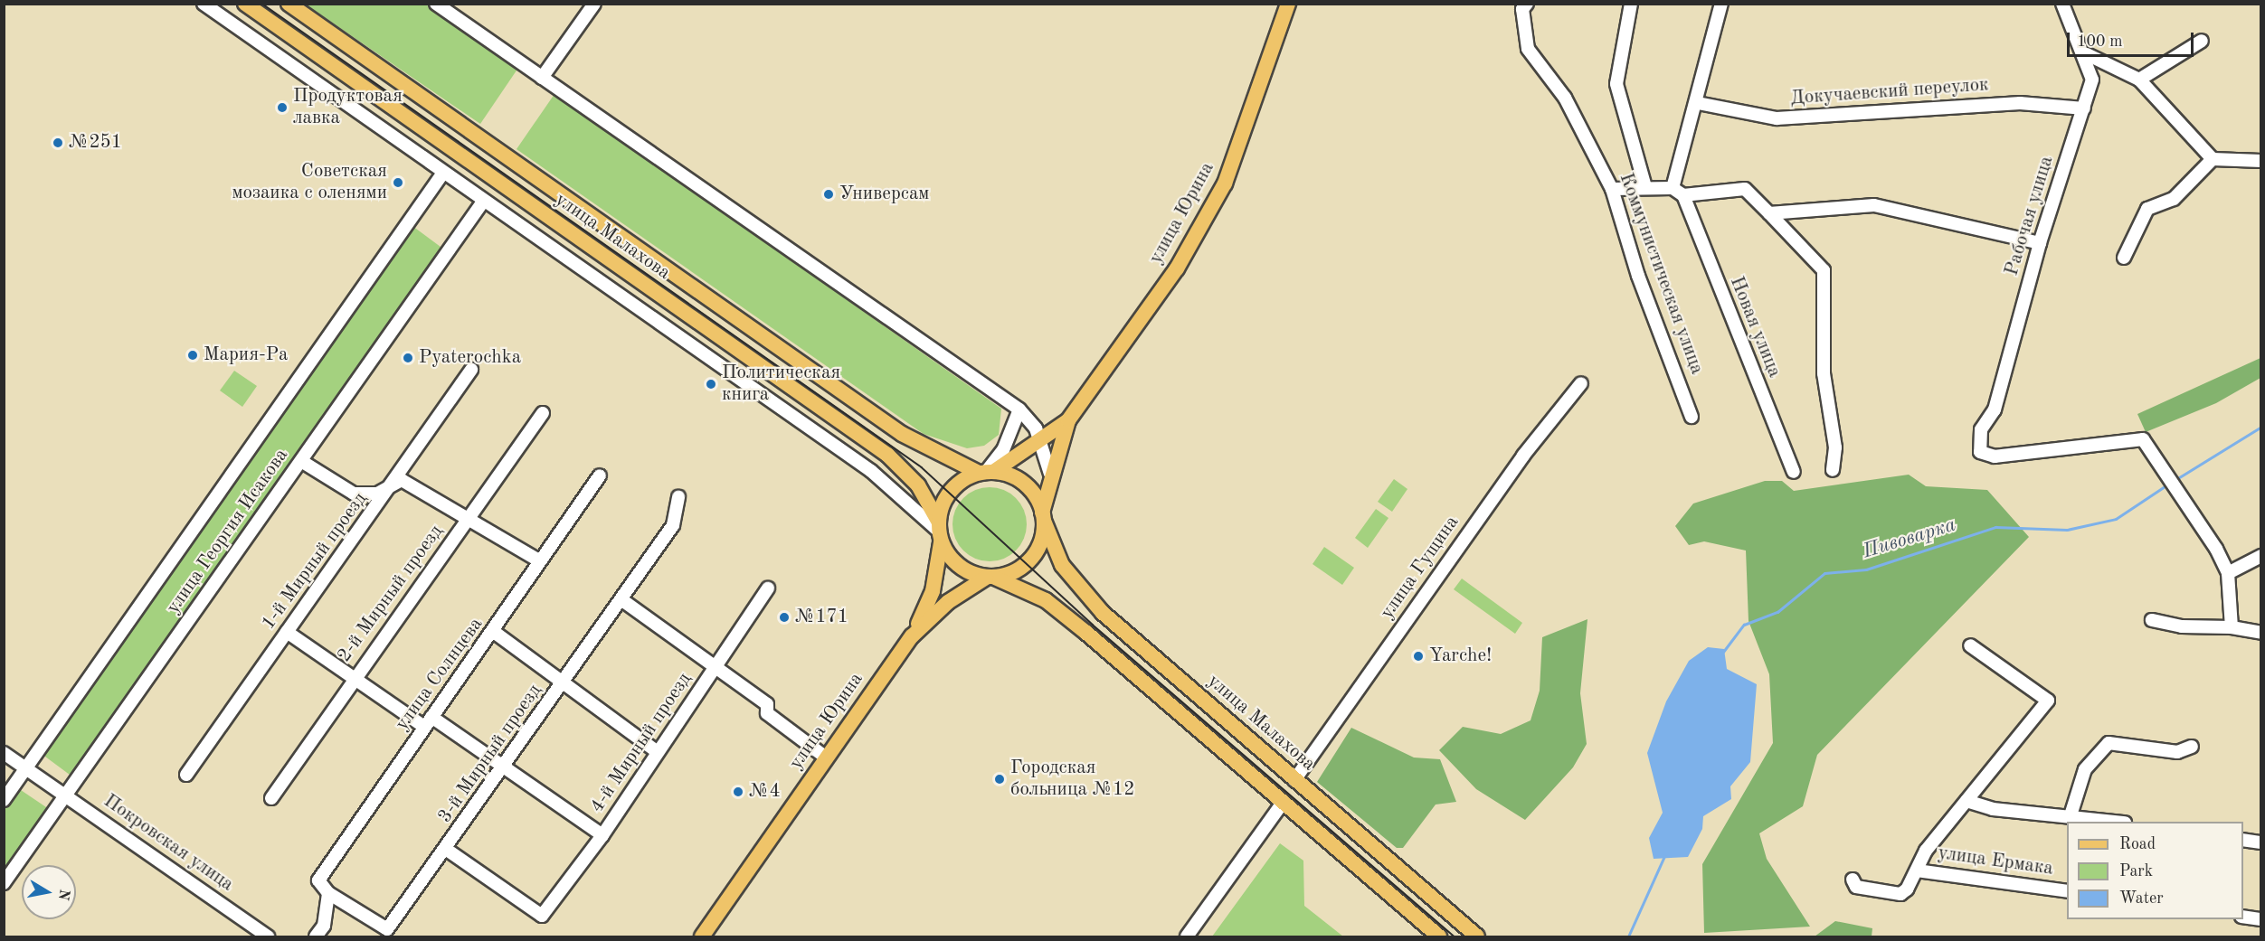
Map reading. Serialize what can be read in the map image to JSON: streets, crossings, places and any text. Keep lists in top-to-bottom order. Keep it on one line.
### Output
{"streets":{"main road":["улица Юрина","улица Малахова"],"street":["Докучаевский переулок","Рабочая улица","Коммунистическая улица","Новая улица","улица Георгия Исакова","1-й Мирный проезд","улица Гущина","2-й Мирный проезд","улица Солнцева","4-й Мирный проезд","3-й Мирный проезд","Покровская улица","улица Ермака"]},"crossings":[["Докучаевский переулок","Рабочая улица"],["улица Юрина","улица Малахова"],["улица Малахова","улица Гущина"],["улица Георгия Исакова","Покровская улица"],["улица Солнцева","3-й Мирный проезд"],["4-й Мирный проезд","3-й Мирный проезд"]],"water":["Пивоварка"],"places":["Продуктовая лавка","№251","Советская мозаика с оленями","Универсам","Мария-Ра","Pyaterochka","Политическая книга","№171","Yarche!","Городская больница №12","№4"],"legend":["Road","Park","Water"],"scale_bar":"100 m","north":"right"}
